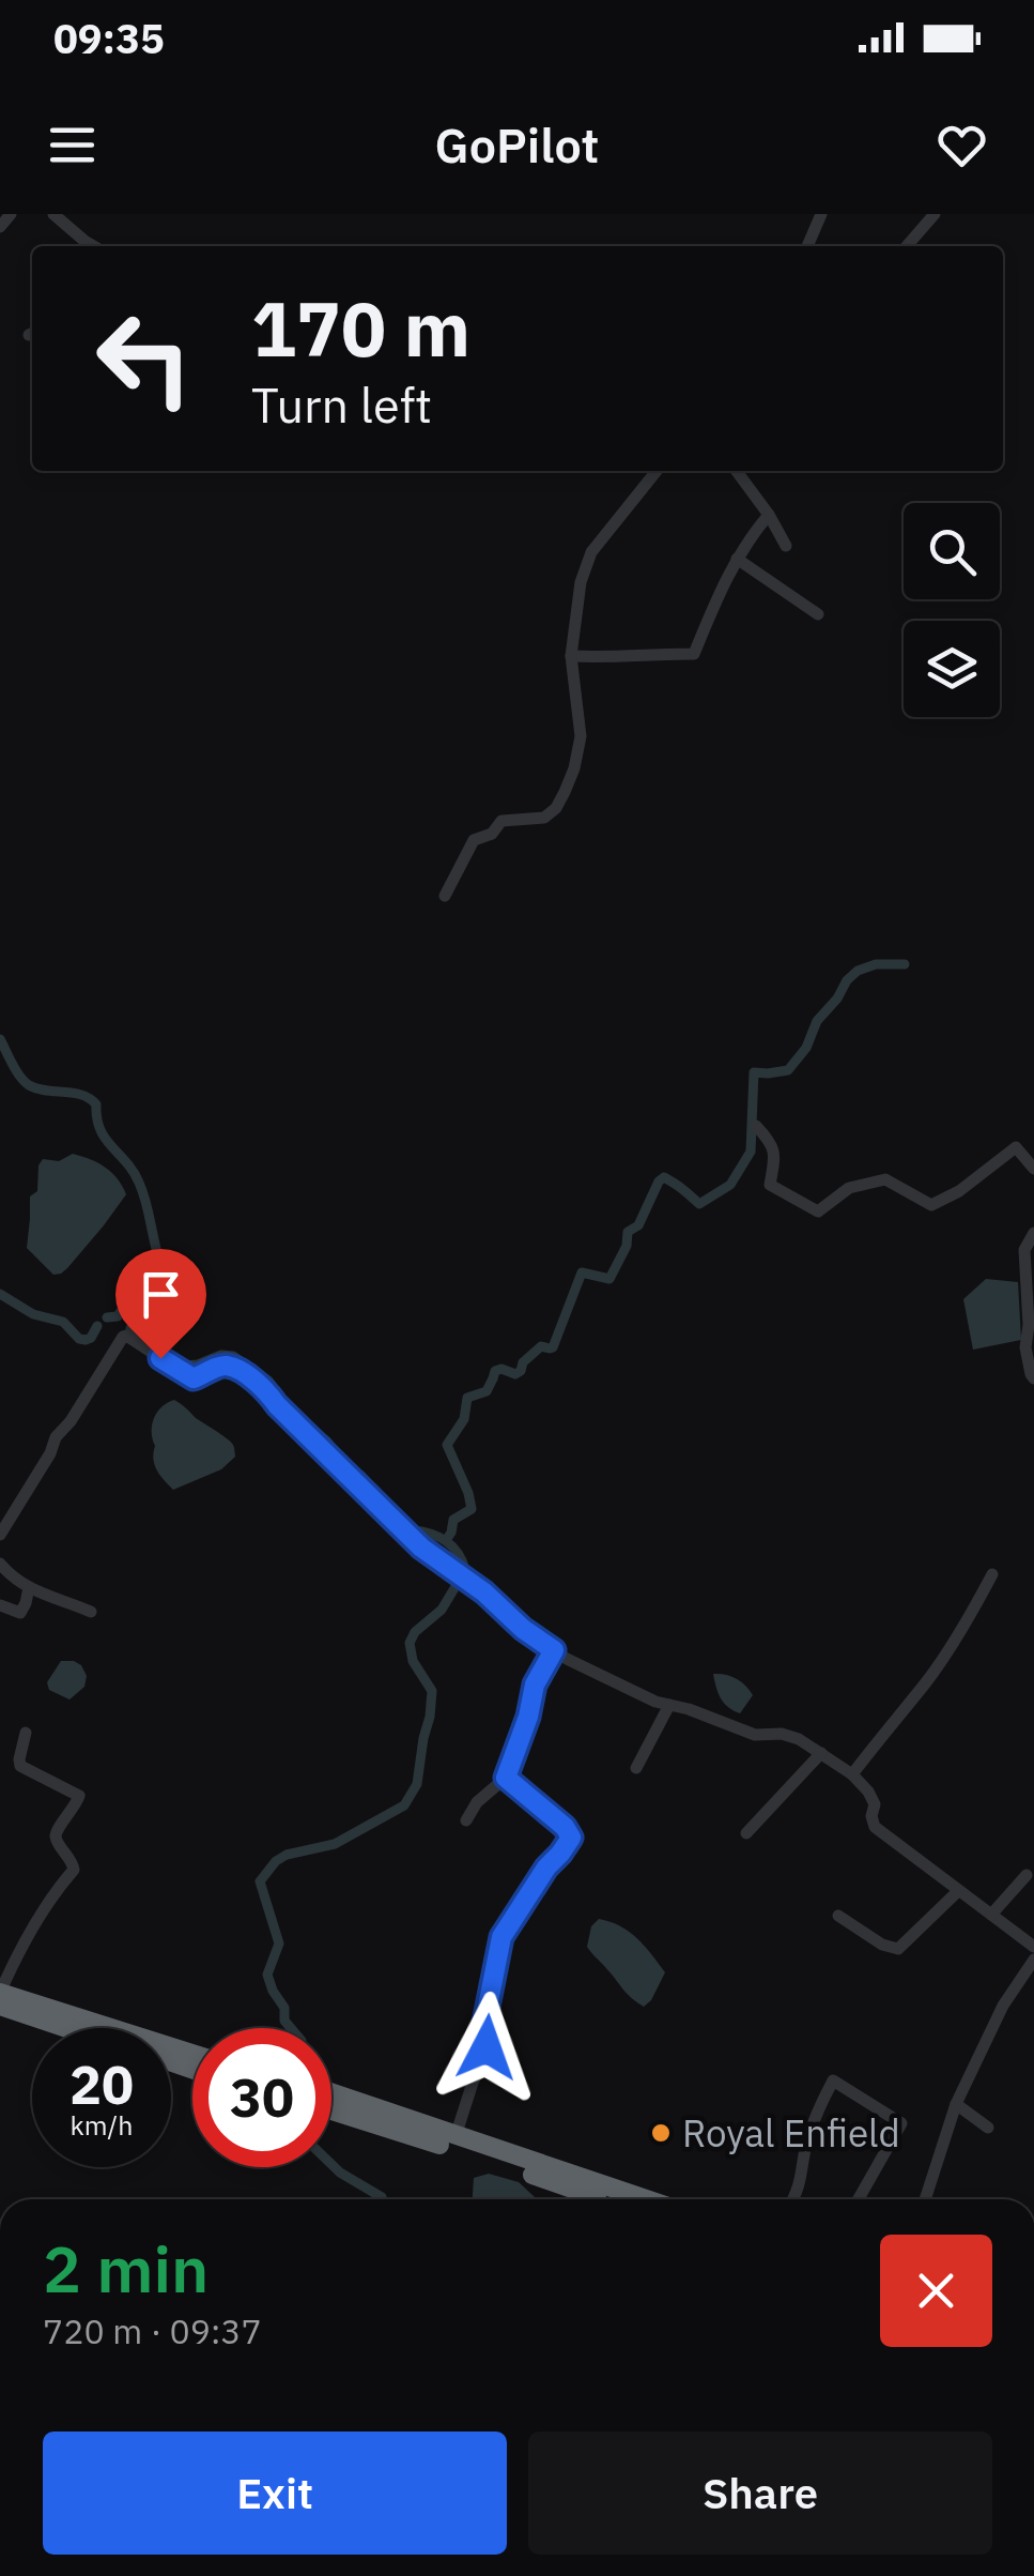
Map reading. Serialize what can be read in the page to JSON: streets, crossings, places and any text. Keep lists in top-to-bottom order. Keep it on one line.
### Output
{"places":["Royal Enfield"],"page":{"status":"09:35","header":"GoPilot","turn":["170 m","Turn left"],"speed":"20 km/h","limit":"30","heading":["2 min","720 m · 09:37"],"buttons":["Exit","Share"]}}
